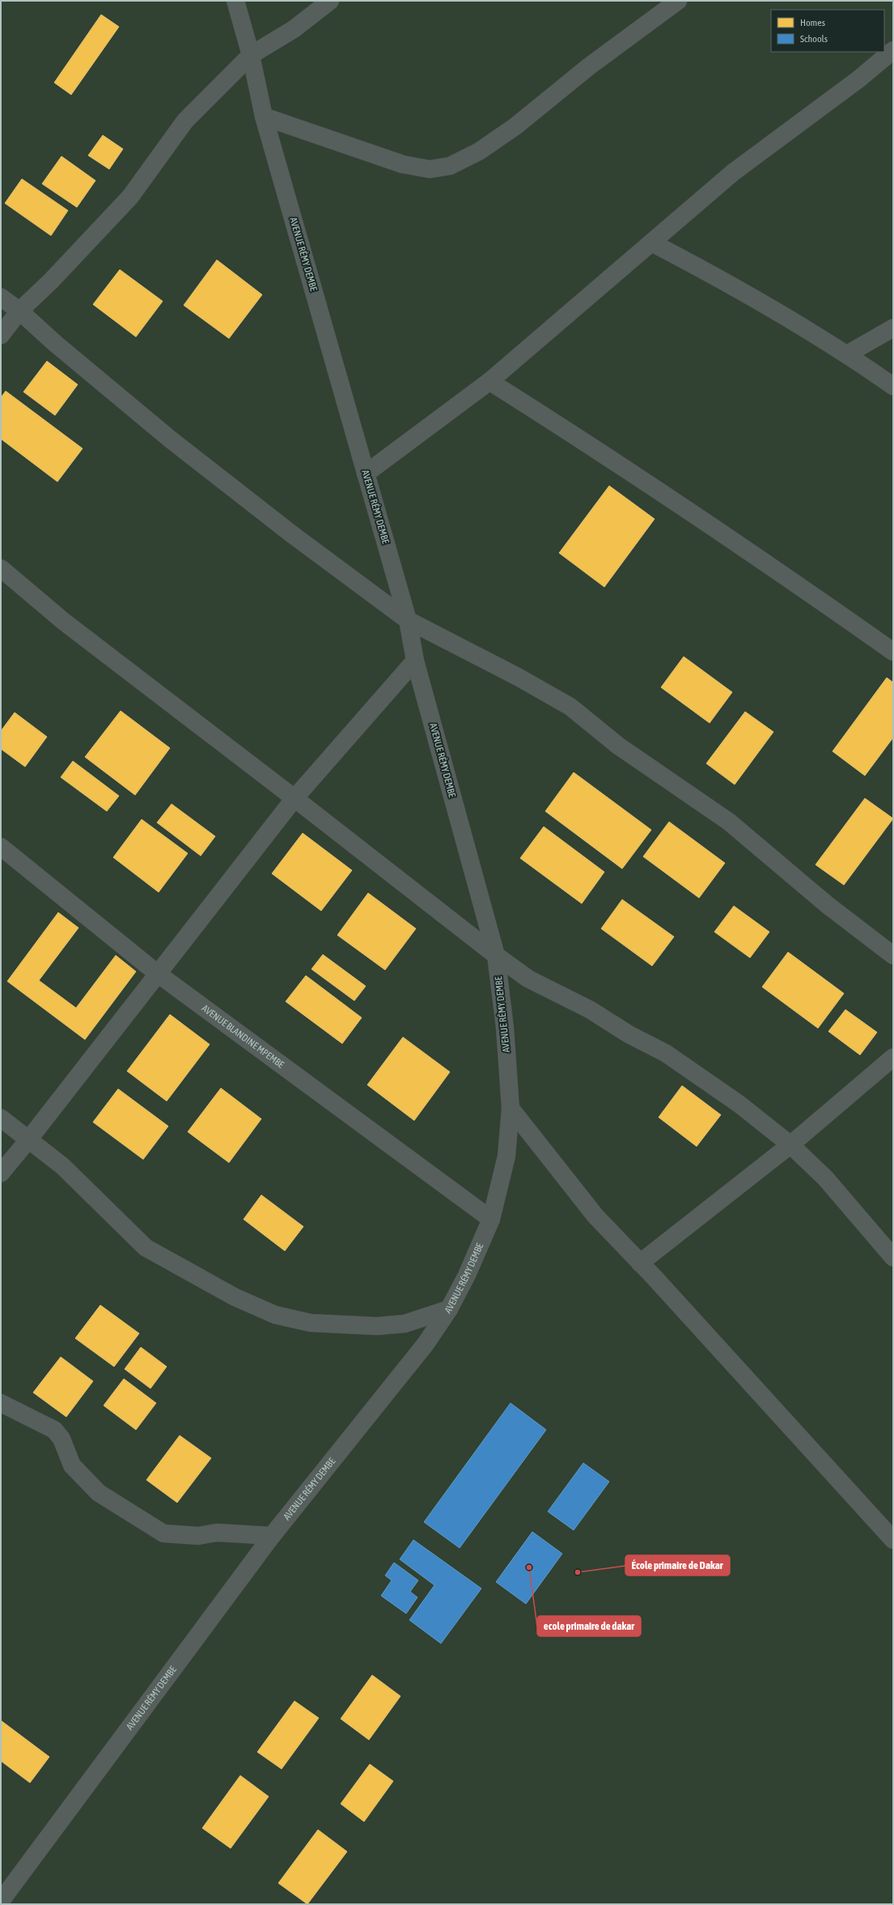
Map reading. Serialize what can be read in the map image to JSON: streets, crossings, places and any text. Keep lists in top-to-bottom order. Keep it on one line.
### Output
{"streets":{"street":["AVENUE RÉMY DEMBE","AVENUE BLANDINE MPEMBE"]},"crossings":[["AVENUE RÉMY DEMBE","AVENUE BLANDINE MPEMBE"]],"places":["ecole primaire de dakar","École primaire de Dakar"],"legend":["Homes","Schools"]}
